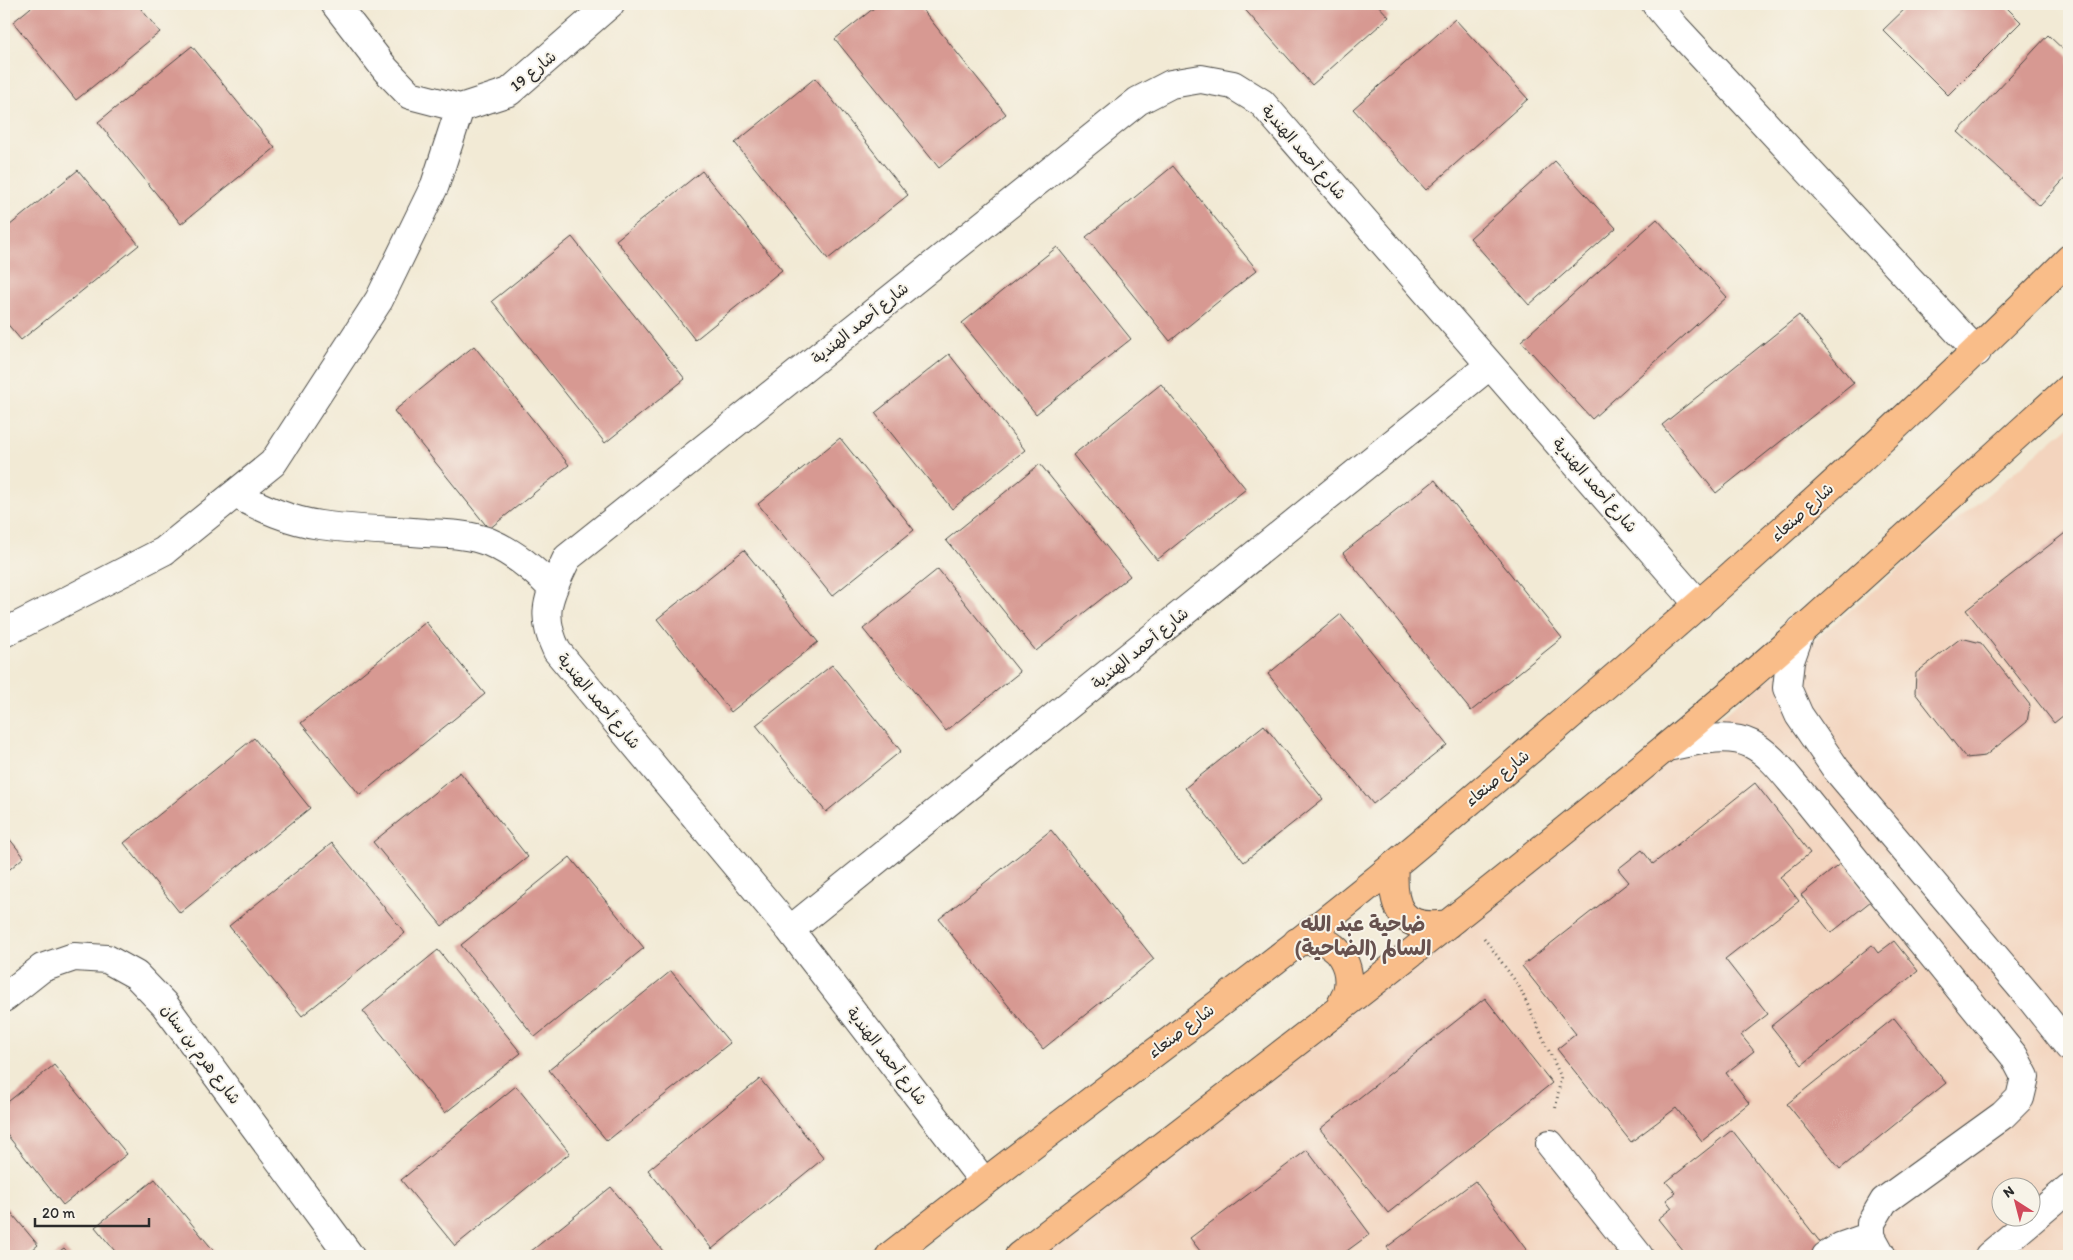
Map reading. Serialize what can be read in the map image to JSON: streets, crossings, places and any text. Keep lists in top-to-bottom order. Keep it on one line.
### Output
{"streets":{"main road":["شارع صنعاء"],"street":["شارع 19","شارع أحمد الهندية","شارع هرم بن سنان"]},"crossings":[["شارع أحمد الهندية","شارع صنعاء"]],"districts":["ضاحية عبد الله السالم (الضاحية)"],"scale_bar":"20 m","north":"top left"}
